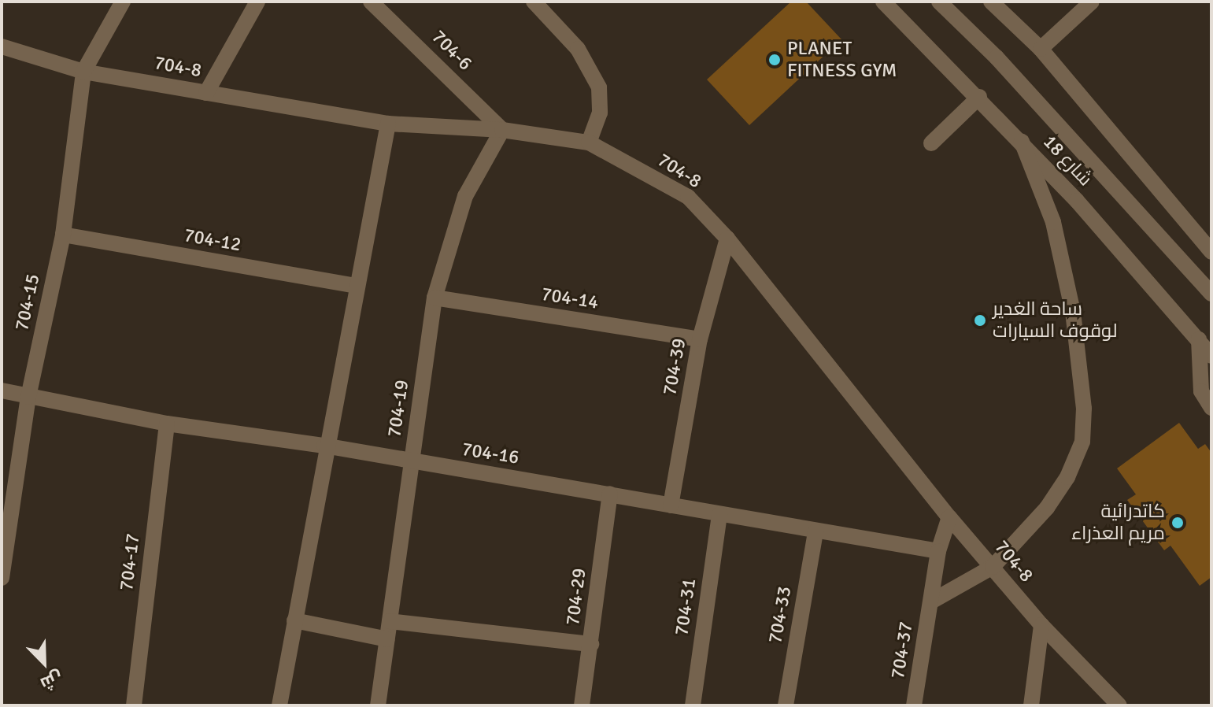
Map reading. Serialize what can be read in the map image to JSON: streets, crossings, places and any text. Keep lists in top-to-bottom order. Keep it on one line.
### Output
{"streets":{"street":["704-6","704-8","شارع 18","704-12","704-14","704-15","704-39","704-19","704-16","704-17","704-29","704-31","704-33","704-37"]},"crossings":[["704-6","704-8"],["704-6","704-19"],["704-8","704-15"],["704-8","704-39"],["704-8","704-19"],["704-12","704-15"],["704-14","704-39"],["704-14","704-19"],["704-15","704-16"],["704-39","704-16"],["704-19","704-16"],["704-16","704-17"],["704-16","704-29"],["704-16","704-31"],["704-16","704-33"],["704-16","704-37"]],"places":["PLANET FITNESS GYM","ساحة الغدير لوقوف السيارات","كاتدرائية مريم العذراء"],"north":"bottom right"}
